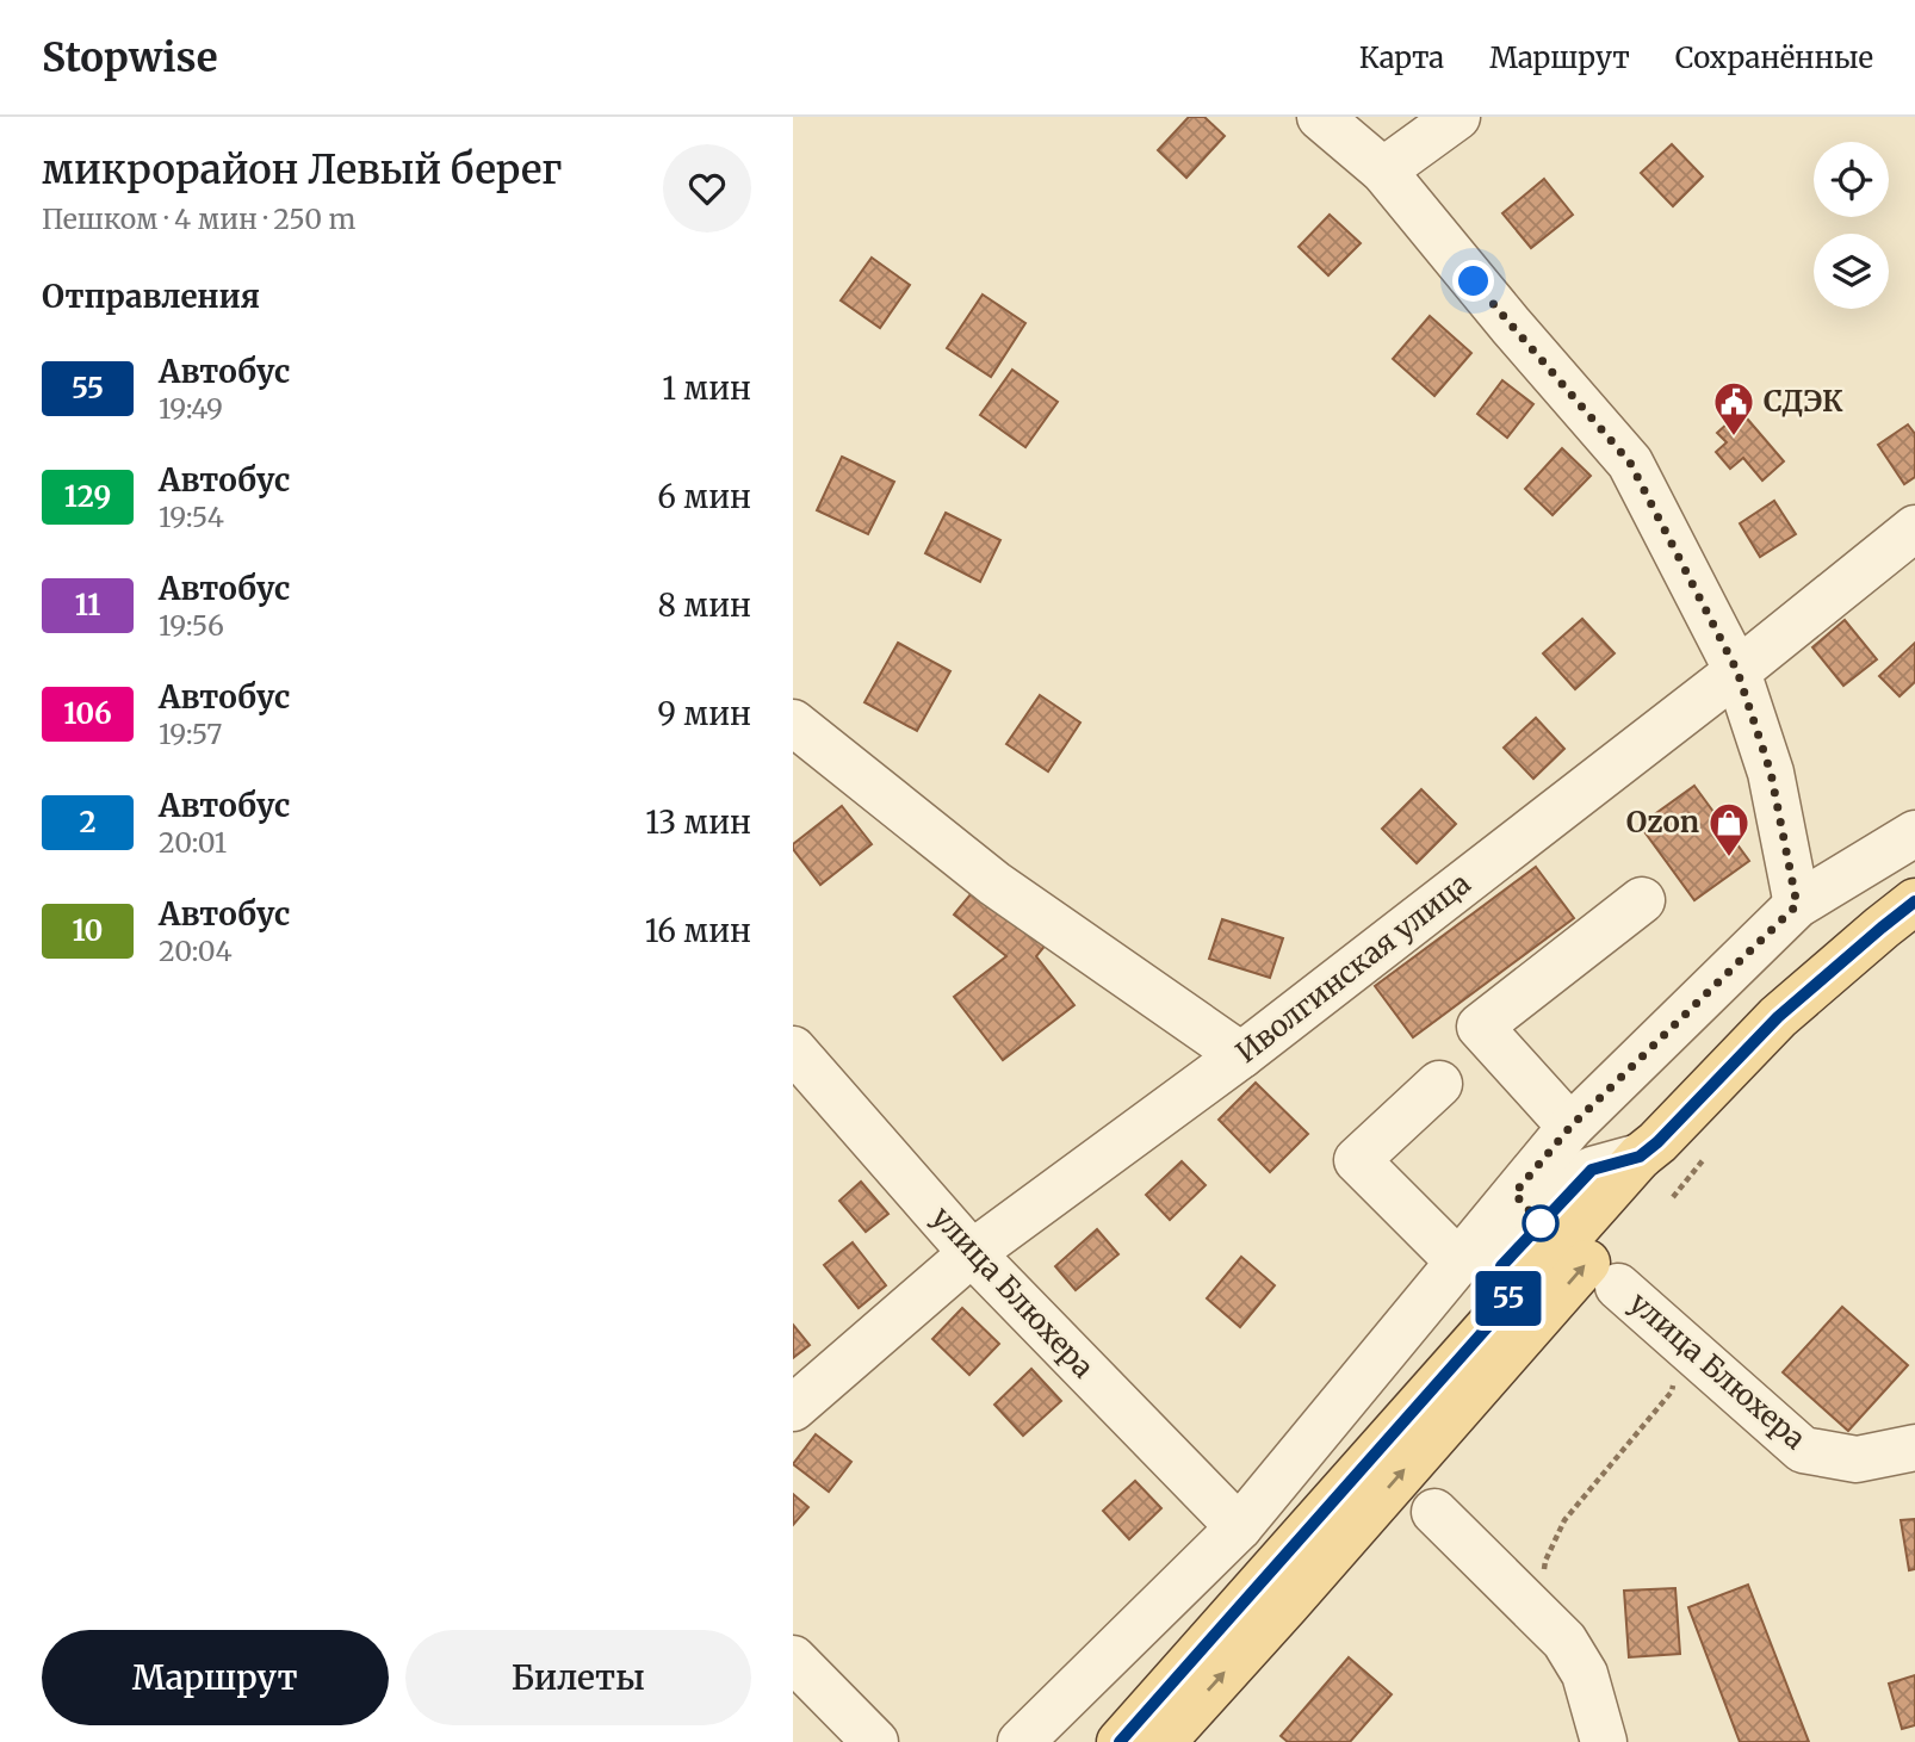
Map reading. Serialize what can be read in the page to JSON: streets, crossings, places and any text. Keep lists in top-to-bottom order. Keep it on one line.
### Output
{"streets":{"street":["Иволгинская улица","улица Блюхера"]},"crossings":[["Иволгинская улица","улица Блюхера"]],"places":{"public building":["СДЭК"],"shop":["Ozon"]},"lines":["bus line 55"],"page":{"header":"Stopwise","nav":["Карта","Маршрут","Сохранённые"],"heading":[["микрорайон Левый берег","Пешком · 4 мин · 250 m"],"Отправления"],"on_map":"55","list":[{"mark":"55","name":"Автобус","note":"19:49","value":"1 мин"},{"mark":"129","name":"Автобус","note":"19:54","value":"6 мин"},{"mark":"11","name":"Автобус","note":"19:56","value":"8 мин"},{"mark":"106","name":"Автобус","note":"19:57","value":"9 мин"},{"mark":"2","name":"Автобус","note":"20:01","value":"13 мин"},{"mark":"10","name":"Автобус","note":"20:04","value":"16 мин"}],"buttons":["Маршрут","Билеты"]}}
